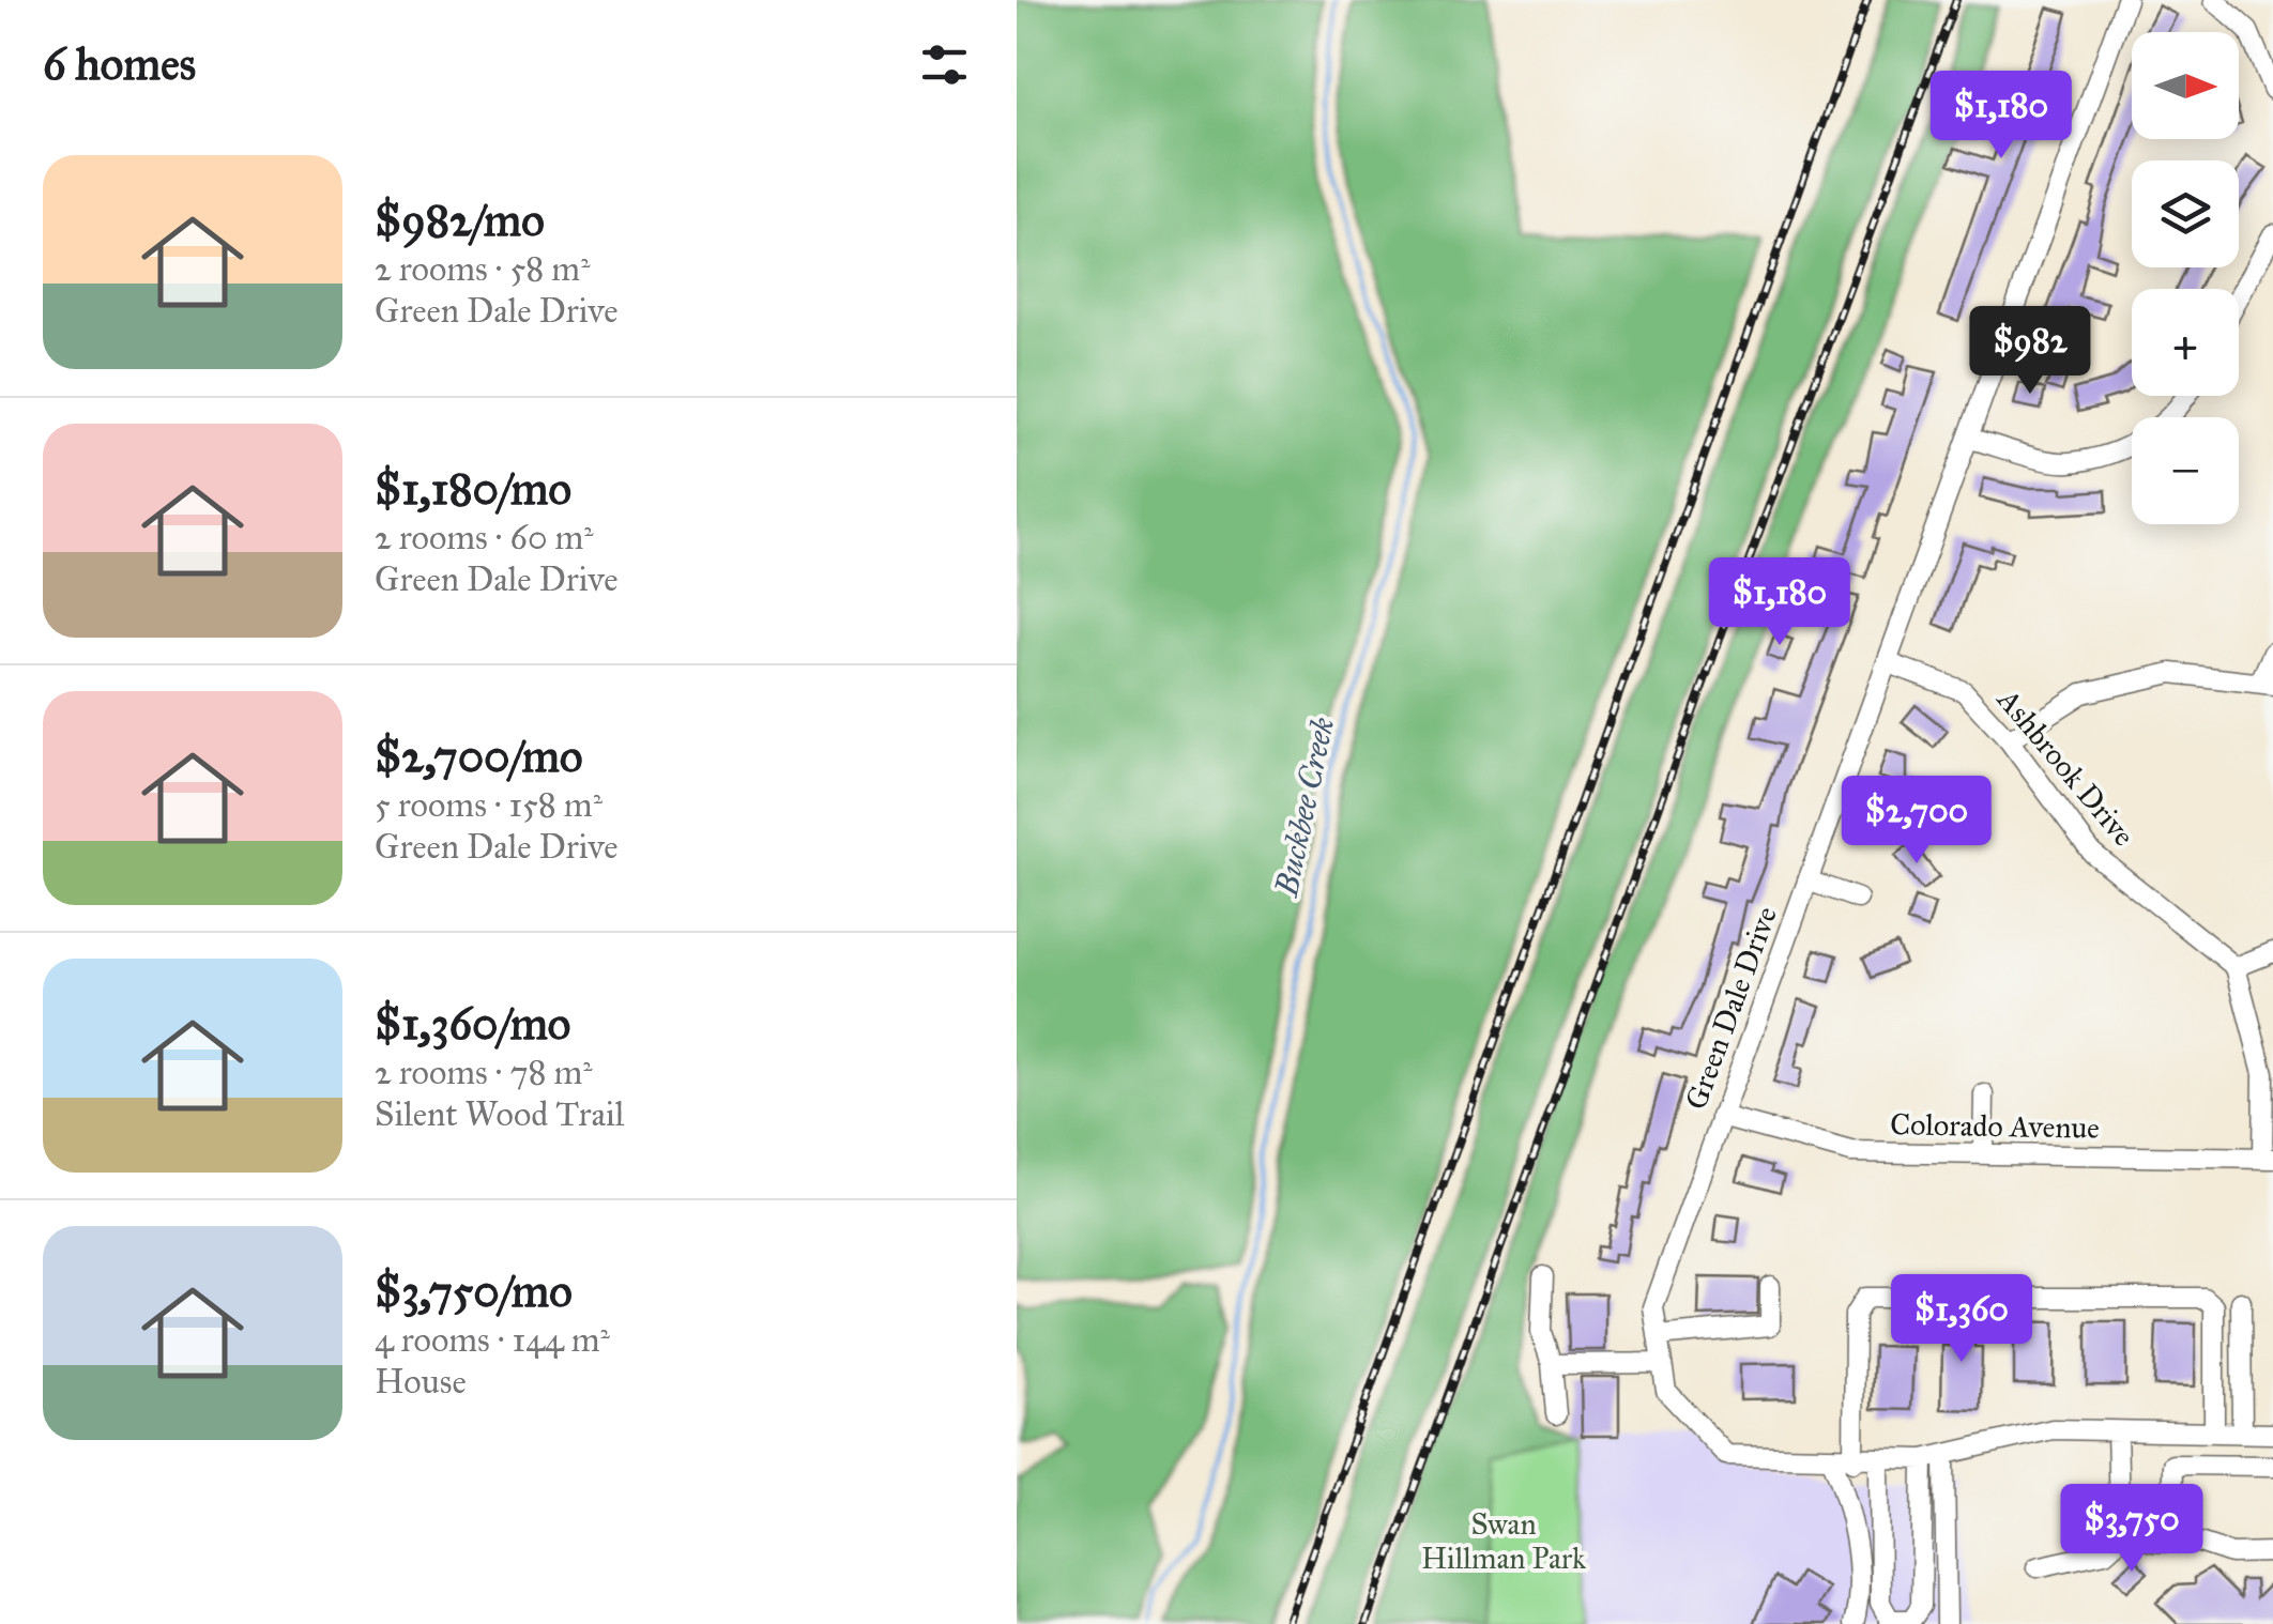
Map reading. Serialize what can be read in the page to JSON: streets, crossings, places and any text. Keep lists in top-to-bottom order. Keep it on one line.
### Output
{"streets":{"street":["Ashbrook Drive","Green Dale Drive","Colorado Avenue"]},"crossings":[["Ashbrook Drive","Green Dale Drive"],["Green Dale Drive","Colorado Avenue"]],"water":["Buckbee Creek"],"parks":["Swan Hillman Park"],"north":"right","page":{"heading":"6 homes","map_buttons":["+","−"],"price":["$1,180","$982","$1,180","$2,700","$1,360","$3,750"],"list":[{"name":"$982/mo","note":"2 rooms · 58 m² · Green Dale Drive"},{"name":"$1,180/mo","note":"2 rooms · 60 m² · Green Dale Drive"},{"name":"$2,700/mo","note":"5 rooms · 158 m² · Green Dale Drive"},{"name":"$1,360/mo","note":"2 rooms · 78 m² · Silent Wood Trail"},{"name":"$3,750/mo","note":"4 rooms · 144 m² · House"}]}}
